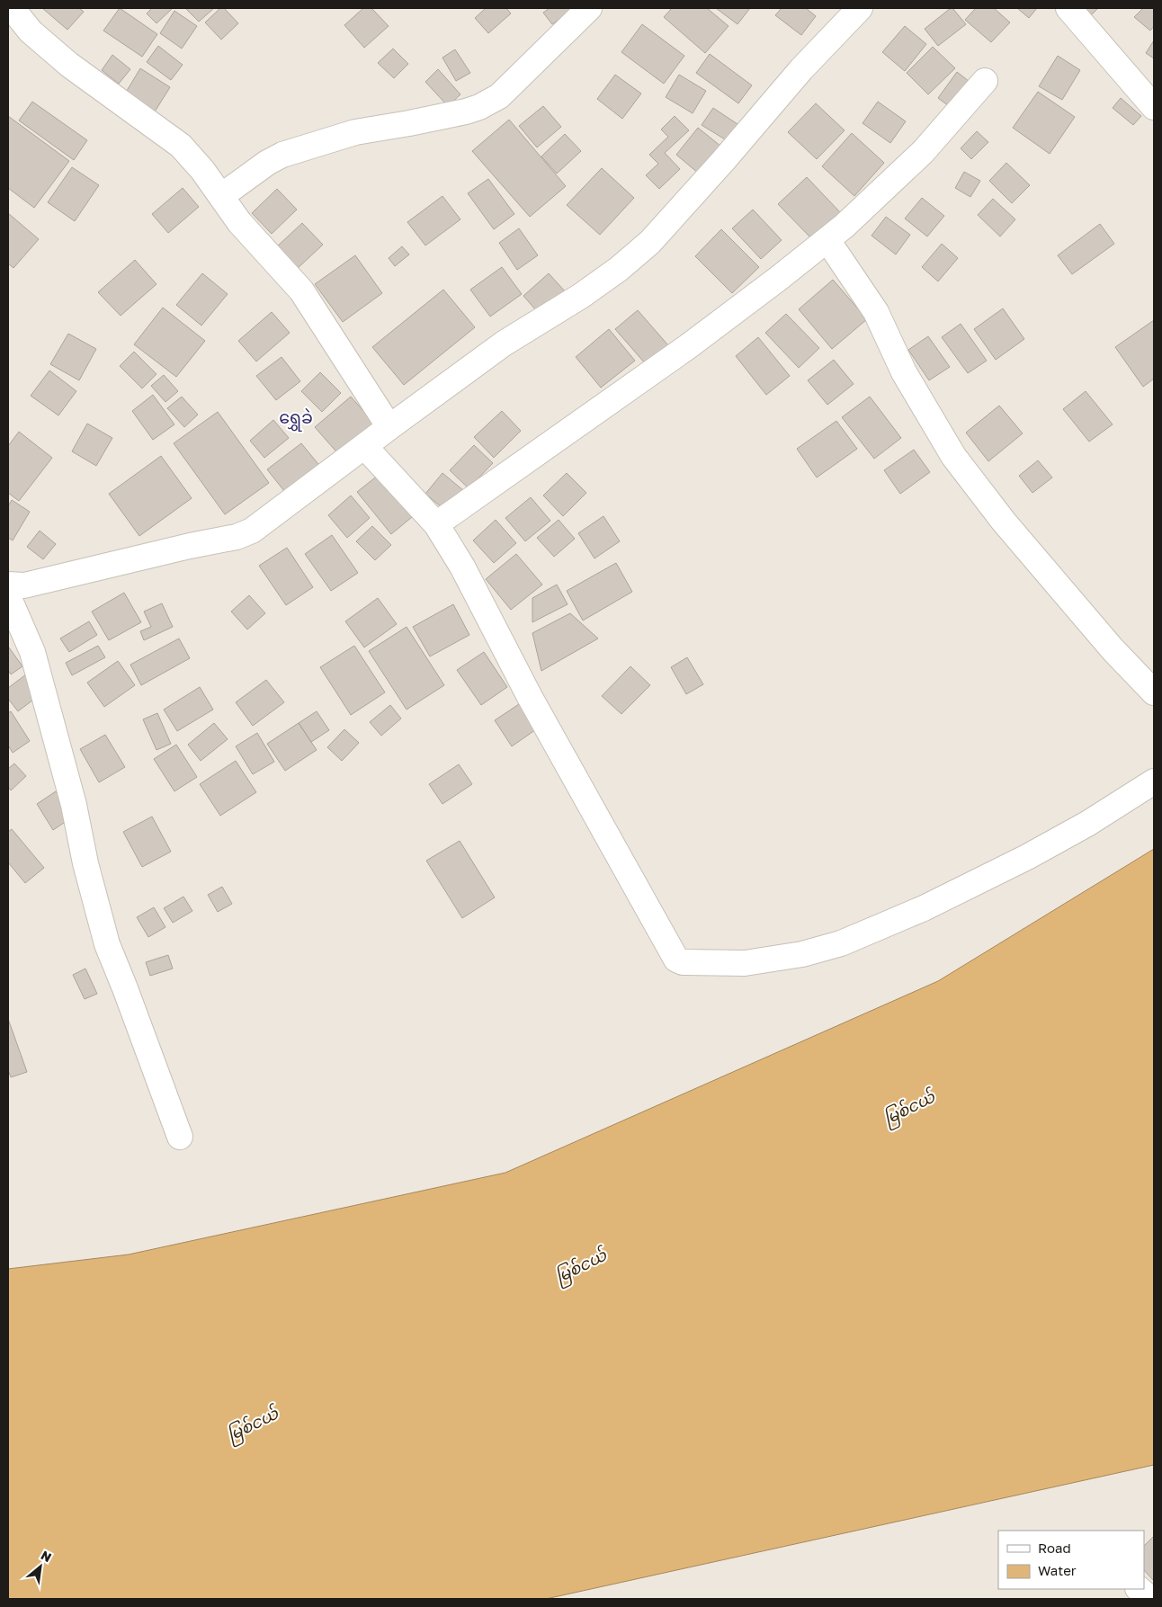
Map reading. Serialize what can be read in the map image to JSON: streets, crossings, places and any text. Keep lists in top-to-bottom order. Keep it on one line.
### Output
{"districts":["ရွှေခဲ"],"water":["မြစ်ငယ်"],"legend":["Road","Water"],"north":"top right"}
